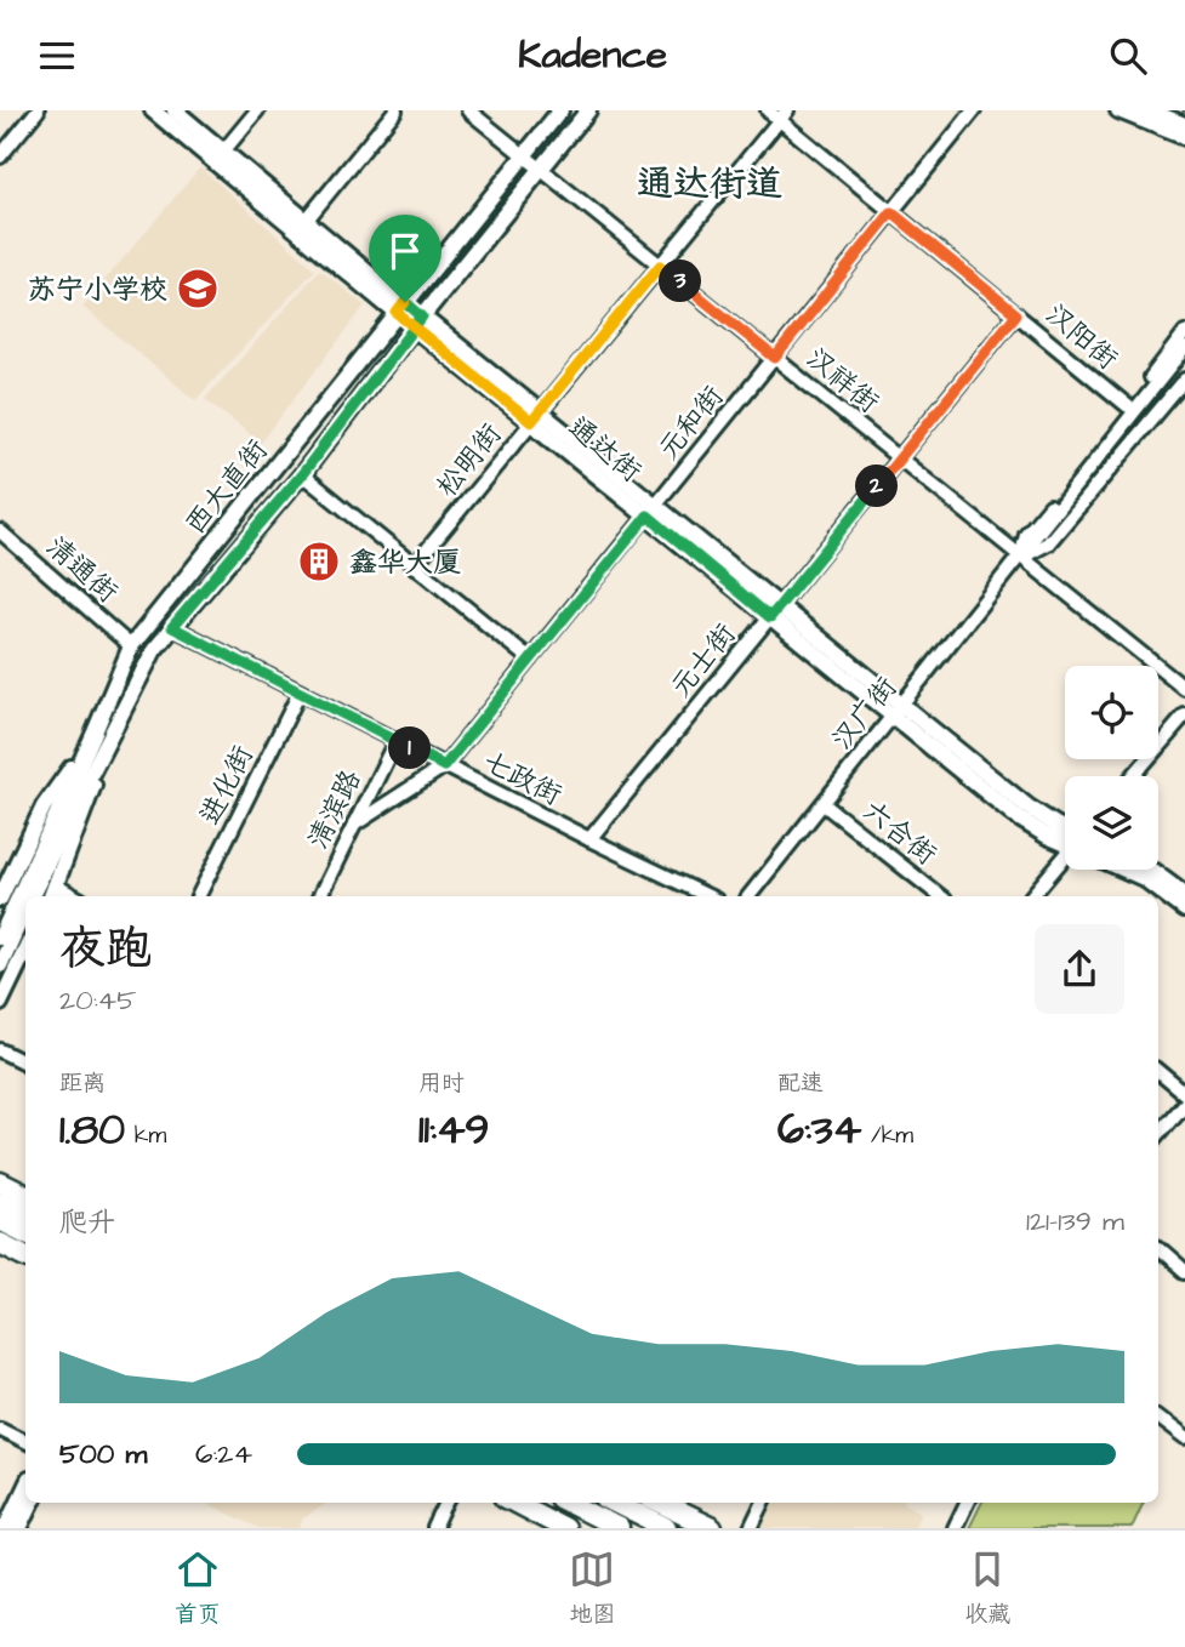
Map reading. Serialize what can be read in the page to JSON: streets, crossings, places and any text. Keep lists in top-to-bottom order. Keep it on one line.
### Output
{"streets":{"main road":["通达街","西大直街"],"street":["汉阳街","汉祥街","元和街","松明街","清通街","元士街","汉广街","七政街","进化街","清滨路","六合街"]},"crossings":[["汉阳街","元和街"],["汉阳街","松明街"],["汉阳街","元士街"],["汉阳街","汉广街"],["汉祥街","元和街"],["汉祥街","松明街"],["汉祥街","西大直街"],["汉祥街","元士街"],["汉祥街","汉广街"],["元和街","通达街"],["元和街","七政街"],["元和街","清滨路"],["通达街","松明街"],["通达街","西大直街"],["通达街","元士街"],["通达街","汉广街"],["西大直街","清通街"],["西大直街","七政街"],["元士街","七政街"],["汉广街","六合街"],["七政街","进化街"],["七政街","清滨路"]],"districts":["通达街道"],"places":{"school or university":["苏宁小学校"],"building":["鑫华大厦"]},"page":{"header":"Kadence","pins":["3","2","1"],"heading":["夜跑","20:45"],"stats":[["距离","1.80 km"],["用时","11:49"],["配速","6:34 /km"]],"chart":["爬升","121–139 m"],"list":[{"name":"500 m","note":"6:24"}],"tabs":["首页","地图","收藏"]}}
